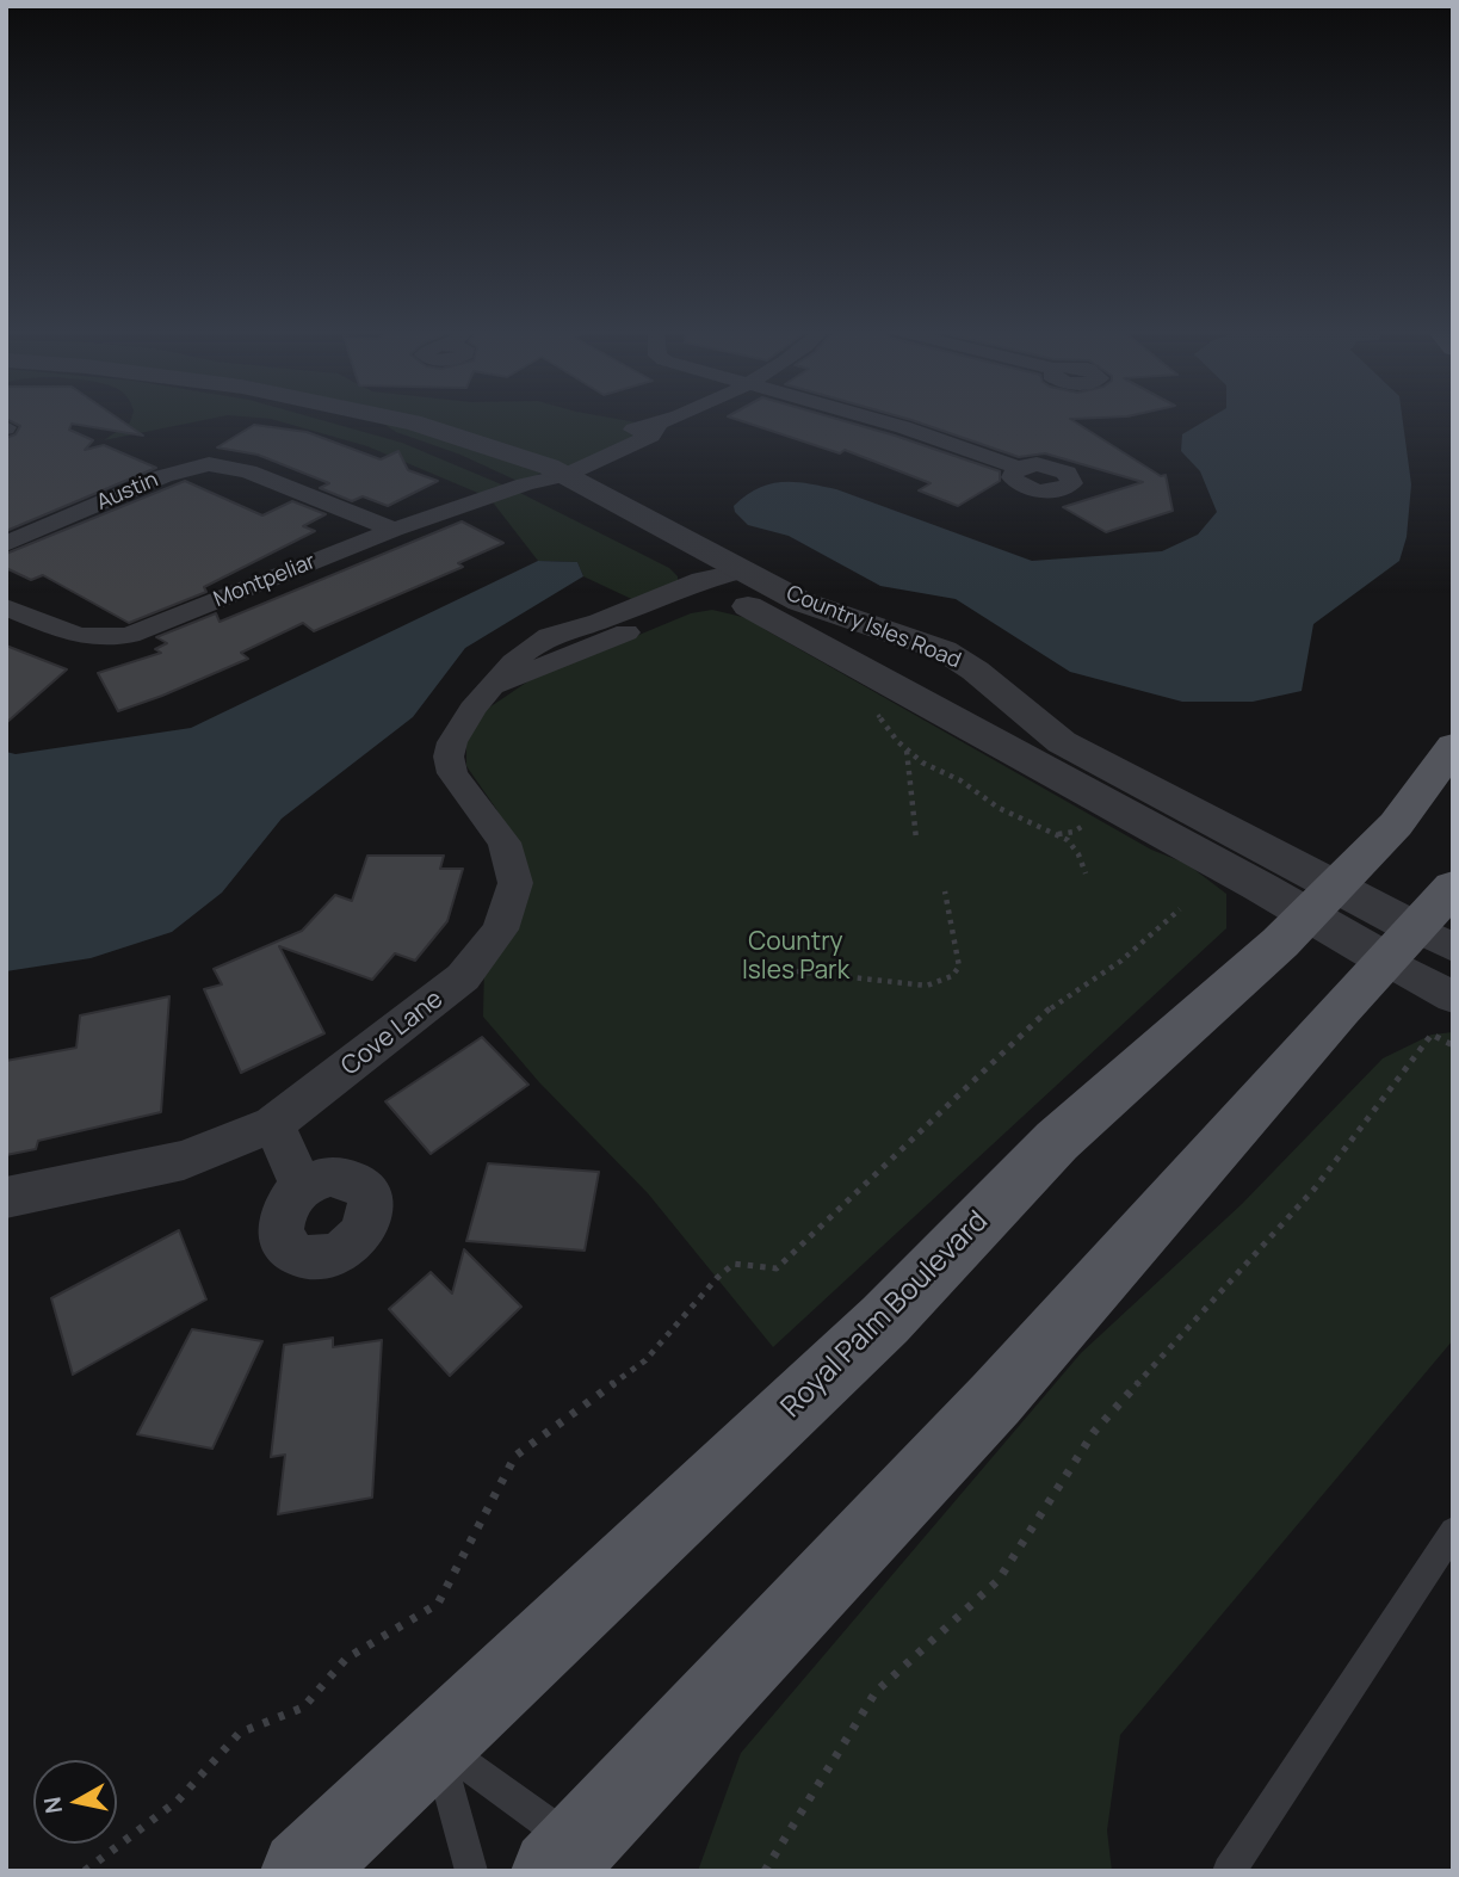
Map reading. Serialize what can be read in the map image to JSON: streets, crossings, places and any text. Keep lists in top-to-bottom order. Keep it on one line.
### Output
{"streets":{"main road":["Royal Palm Boulevard"],"street":["Austin","Montpeliar","Country Isles Road","Cove Lane"]},"crossings":[["Austin","Montpeliar"],["Montpeliar","Country Isles Road"],["Country Isles Road","Cove Lane"],["Country Isles Road","Royal Palm Boulevard"]],"parks":["Country Isles Park"],"north":"left"}
